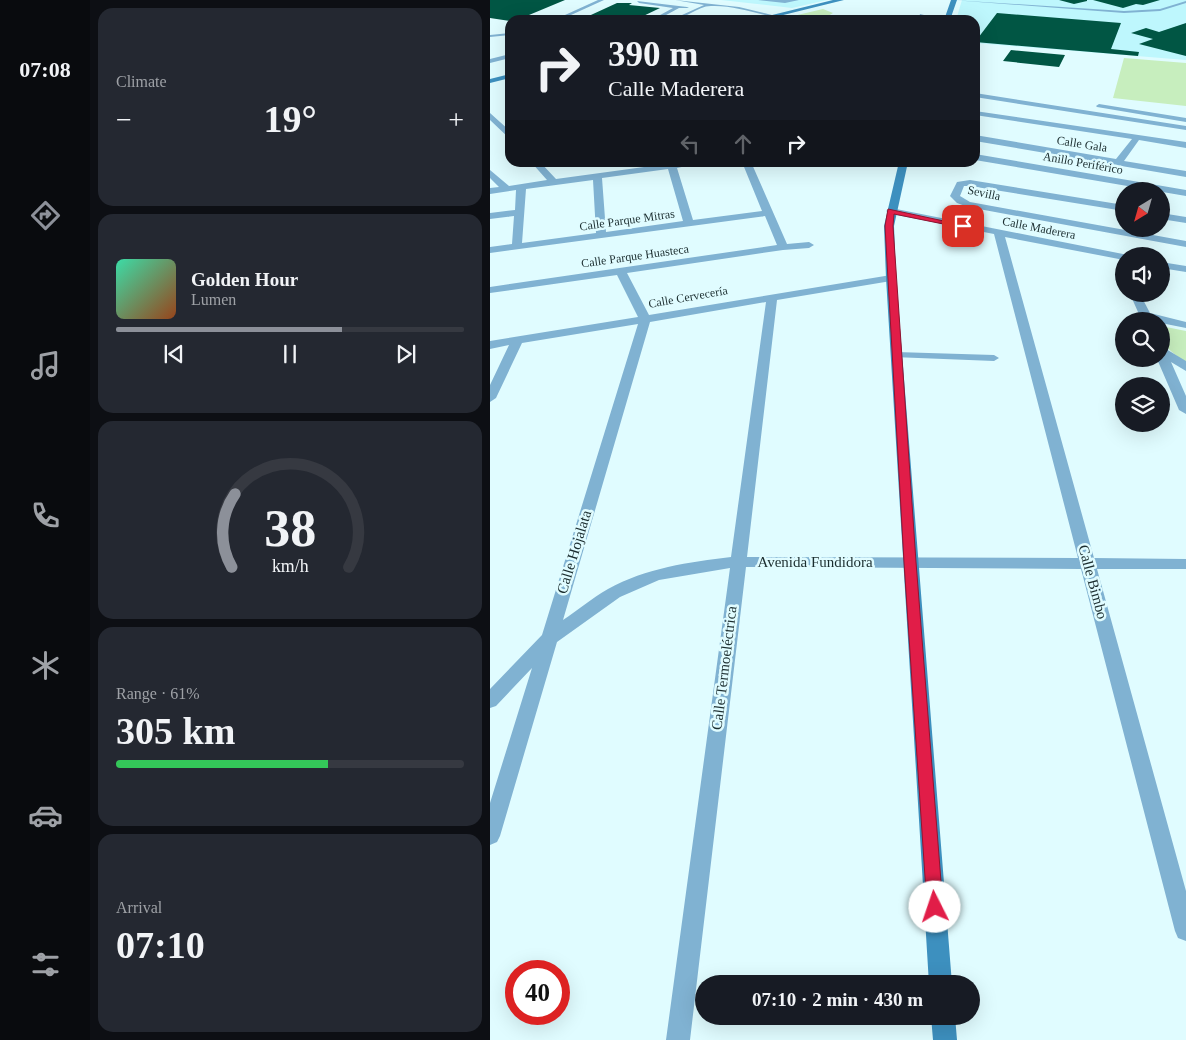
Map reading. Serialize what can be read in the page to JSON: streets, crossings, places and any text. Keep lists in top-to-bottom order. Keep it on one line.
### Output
{"streets":{"street":["Calle Gala","Anillo Periférico","Sevilla","Calle Parque Mitras","Calle Maderera","Calle Parque Huasteca","Calle Cervecería","Calle Hojalata","Avenida Fundidora","Calle Bimbo","Calle Termoeléctrica"]},"crossings":[["Calle Maderera","Calle Bimbo"],["Calle Cervecería","Calle Hojalata"],["Calle Cervecería","Calle Termoeléctrica"],["Calle Hojalata","Avenida Fundidora"],["Avenida Fundidora","Calle Bimbo"],["Avenida Fundidora","Calle Termoeléctrica"]],"north":"bottom left","page":{"tabs":"07:08","tile":["Climate",["Range · 61%","305 km"],["Arrival","07:10"]],"turn":["390 m","Calle Maderera"],"heat":["−","19°","+"],"song":["Golden Hour","Lumen"],"limit":"40","trip":"07:10 · 2 min · 430 m","gauge":["38","km/h"]}}
